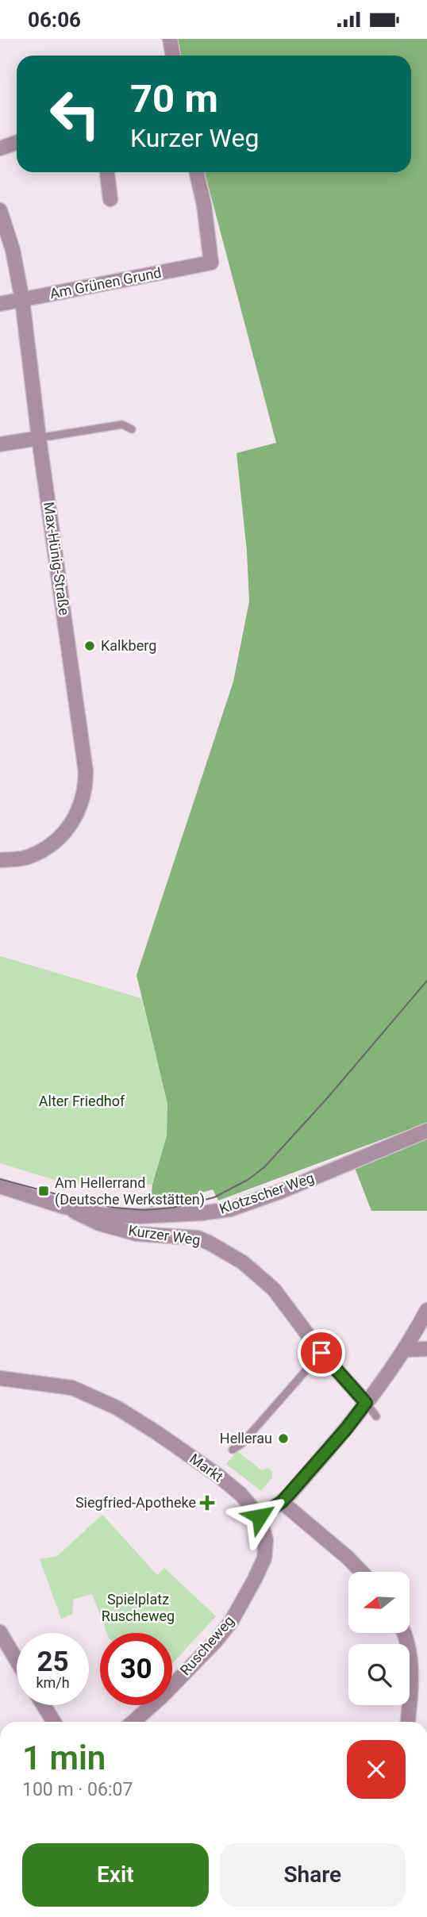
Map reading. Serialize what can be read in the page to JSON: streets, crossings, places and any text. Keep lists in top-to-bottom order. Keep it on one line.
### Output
{"streets":{"street":["Am Grünen Grund","Max-Hünig-Straße","Klotzscher Weg","Kurzer Weg","Markt","Ruscheweg"]},"crossings":[["Am Grünen Grund","Max-Hünig-Straße"],["Klotzscher Weg","Kurzer Weg"],["Markt","Ruscheweg"]],"parks":["Alter Friedhof","Spielplatz Ruscheweg"],"places":{"other":["Kalkberg","Hellerau"],"transit":["Am Hellerrand (Deutsche Werkstätten)"],"health":["Siegfried-Apotheke"]},"north":"left","page":{"status":"06:06","turn":["70 m","Kurzer Weg"],"speed":"25 km/h","limit":"30","heading":["1 min","100 m · 06:07"],"buttons":["Exit","Share"]}}
